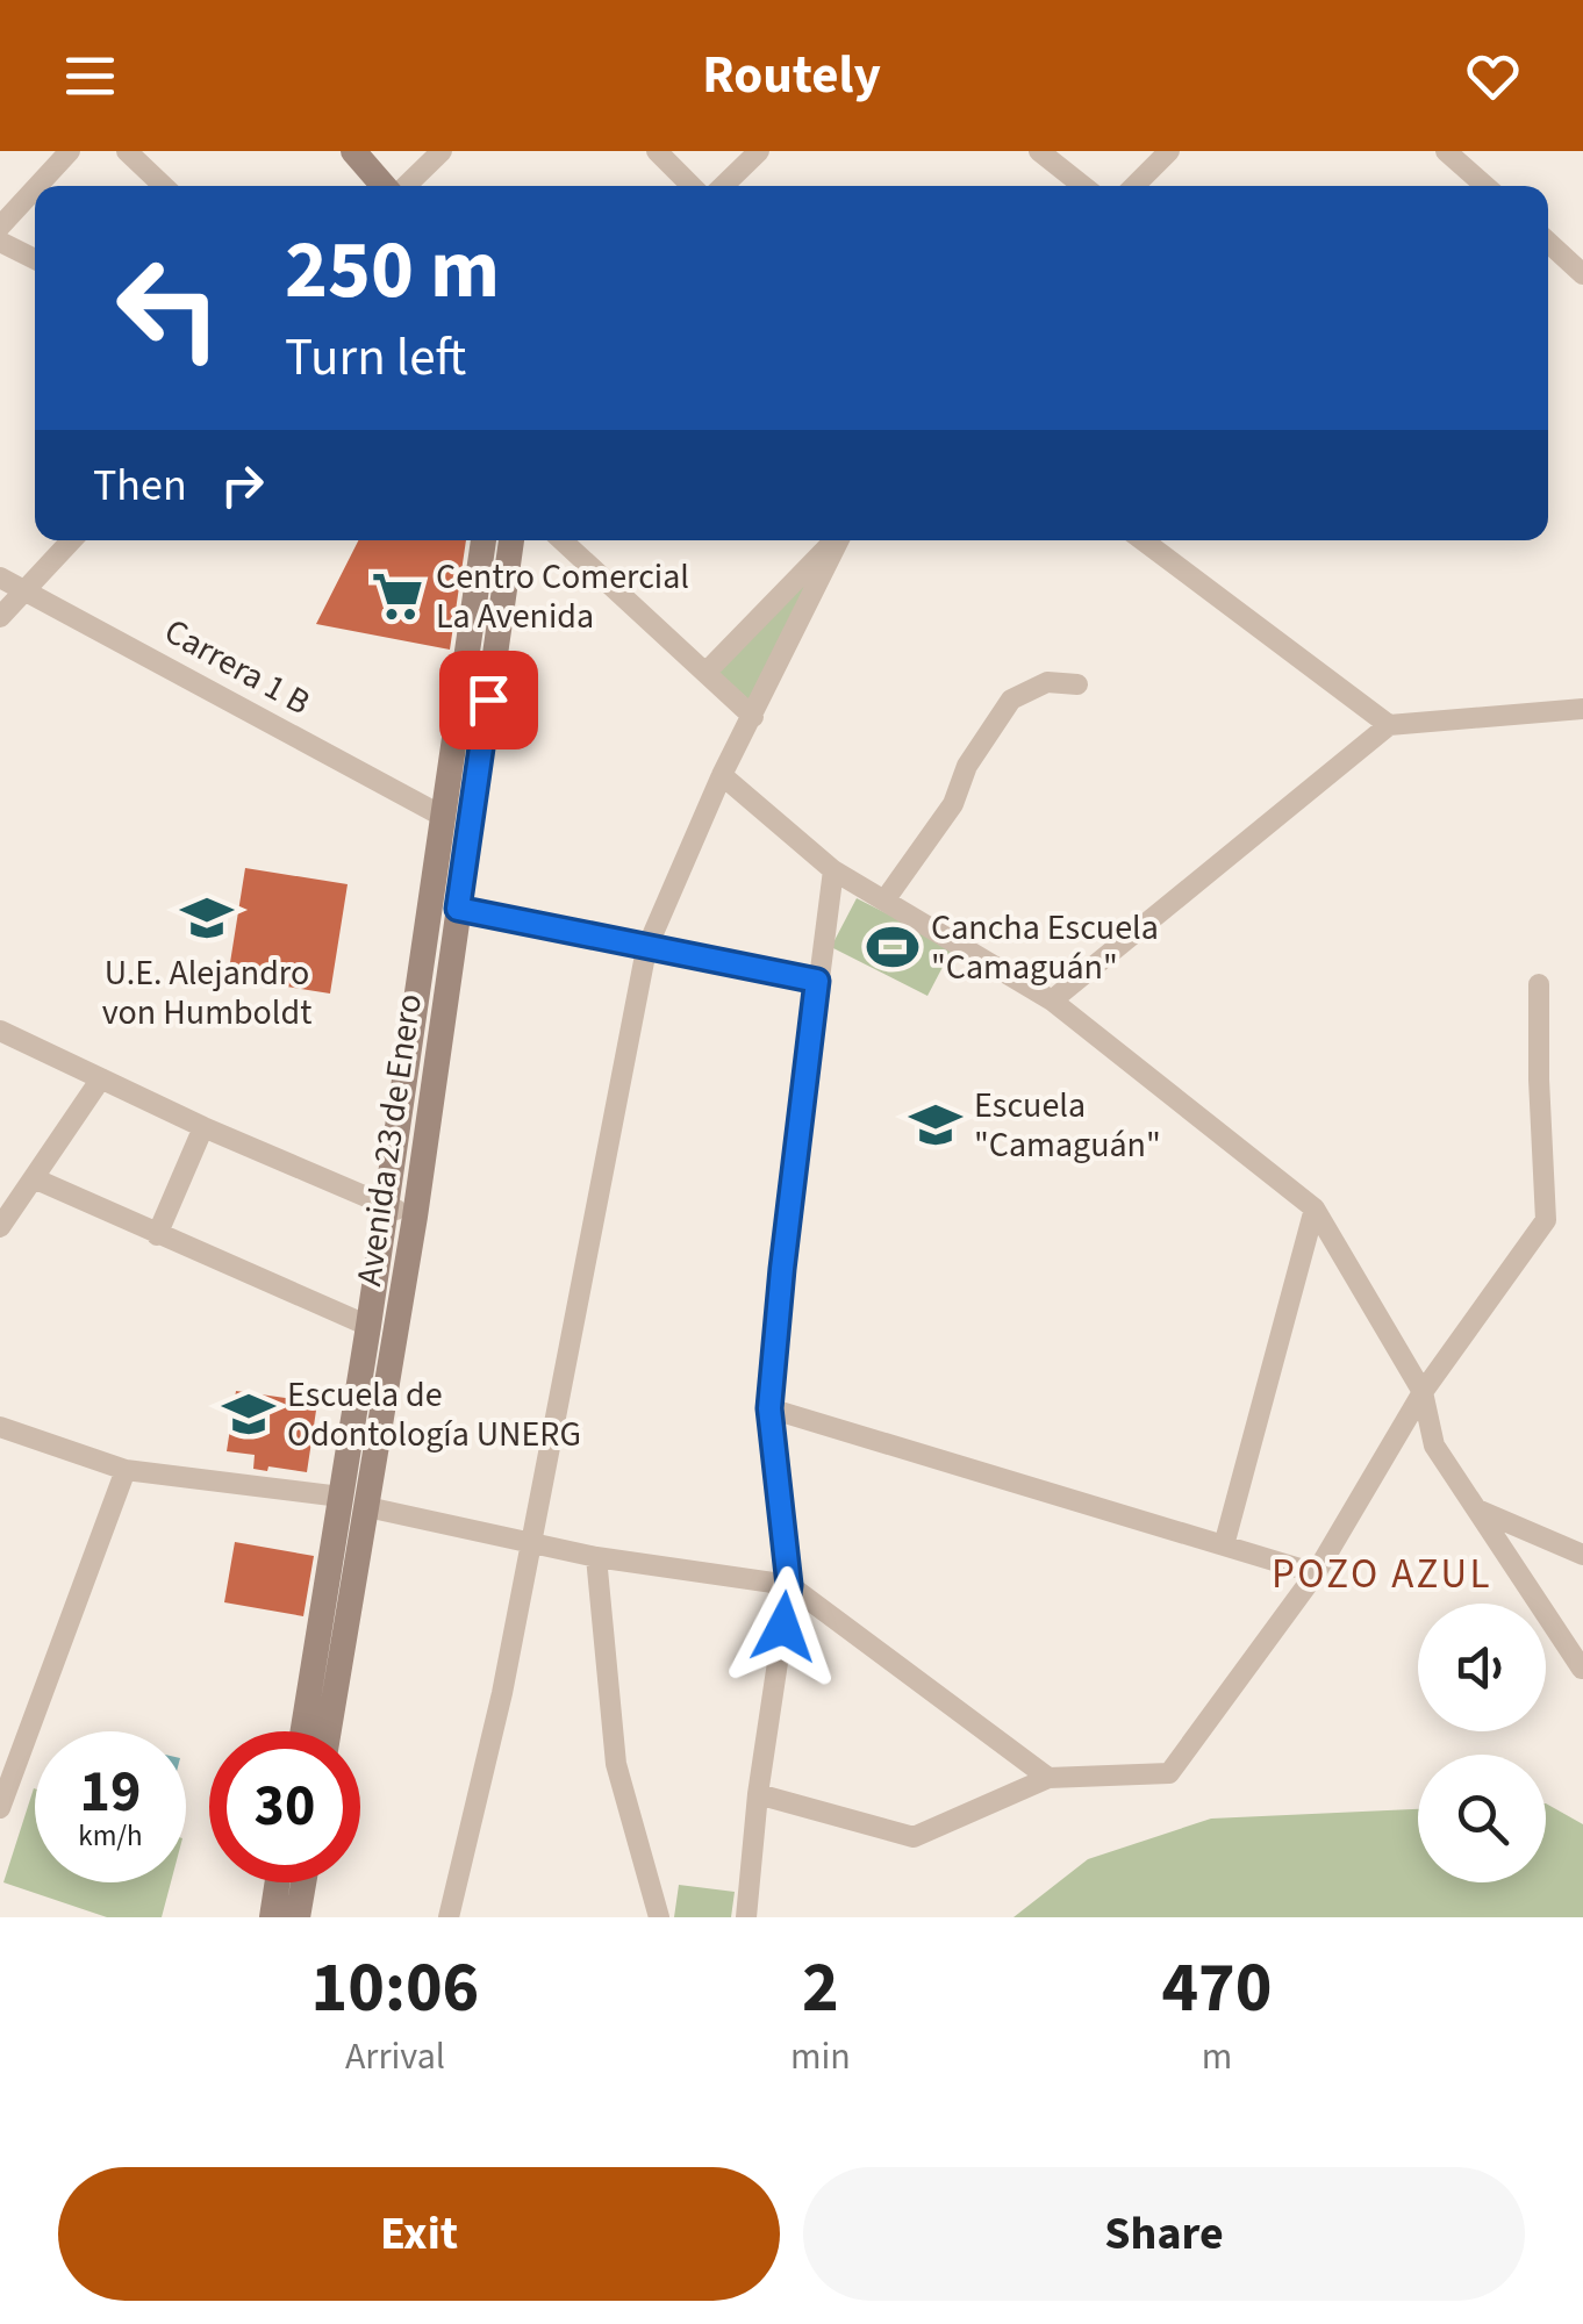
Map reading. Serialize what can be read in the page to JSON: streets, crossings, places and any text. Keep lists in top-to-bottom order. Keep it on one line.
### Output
{"streets":{"main road":["Avenida 23 de Enero"],"street":["Carrera 1 B"]},"crossings":[["Carrera 1 B","Avenida 23 de Enero"]],"districts":["POZO AZUL"],"places":{"supermarket":["Centro Comercial La Avenida"],"school or university":["U.E. Alejandro von Humboldt","Escuela \"Camaguán\"","Escuela de Odontología UNERG"],"sports":["Cancha Escuela \"Camaguán\""]},"page":{"header":"Routely","turn":["250 m","Turn left"],"then":"Then","speed":"19 km/h","limit":"30","eta":["10:06","Arrival","2","min","470","m"],"buttons":["Exit","Share"]}}
